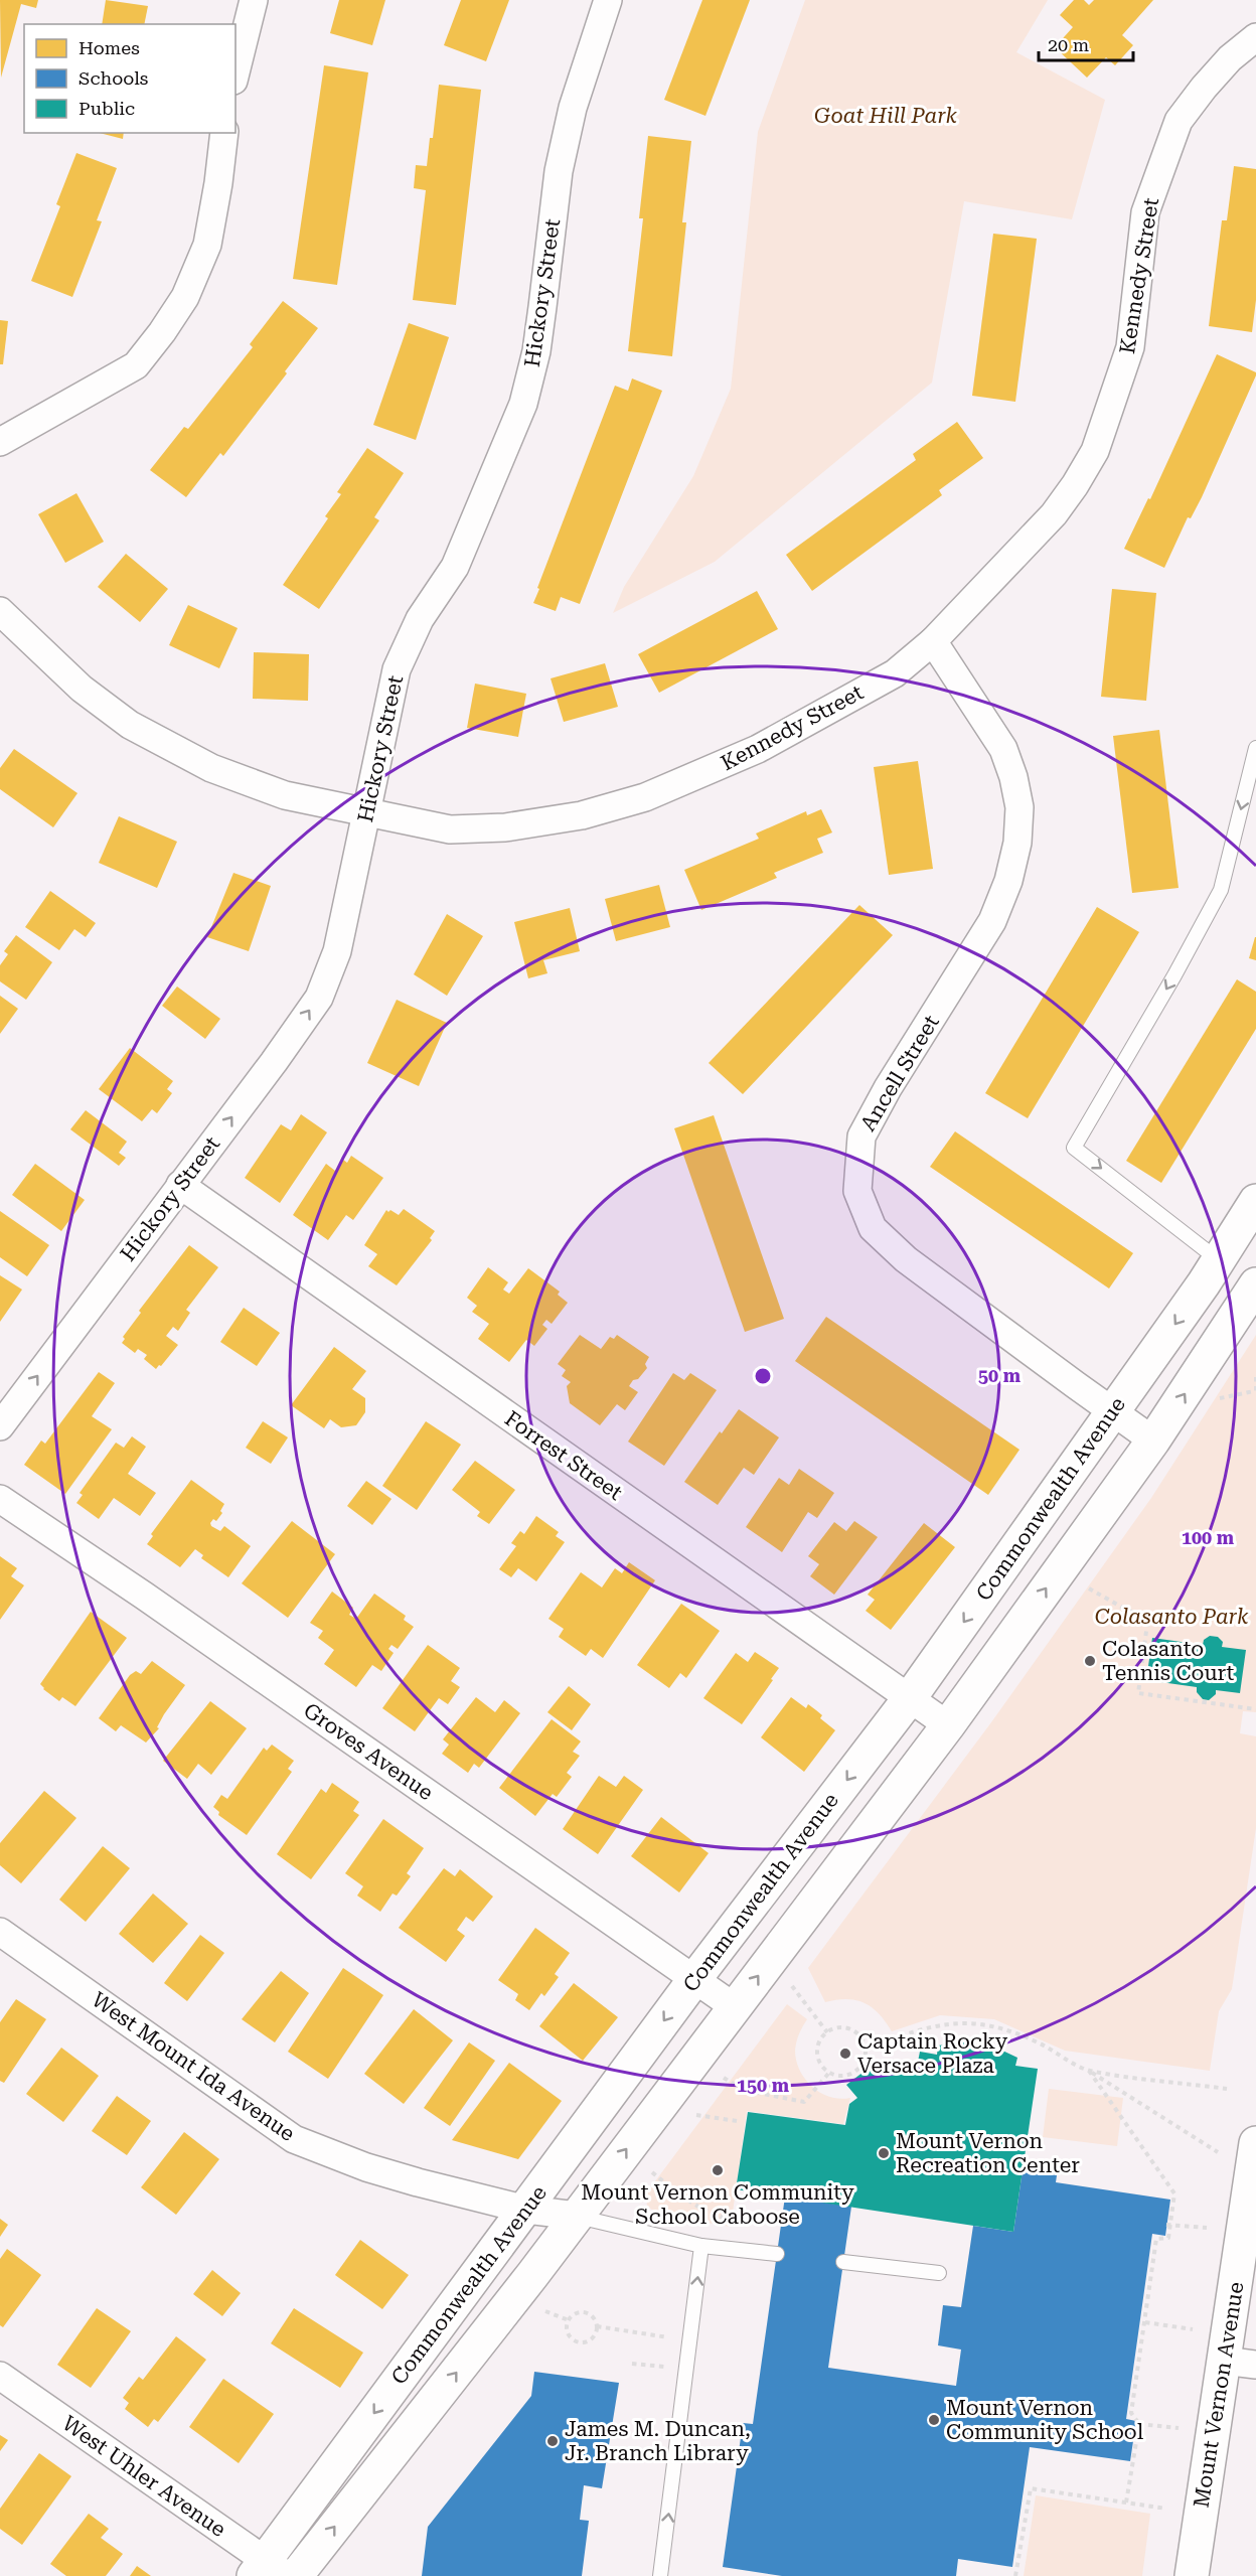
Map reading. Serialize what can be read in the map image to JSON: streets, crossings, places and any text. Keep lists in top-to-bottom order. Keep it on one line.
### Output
{"streets":{"street":["Kennedy Street","Hickory Street","Ancell Street","Forrest Street","Commonwealth Avenue","Groves Avenue","West Mount Ida Avenue","Mount Vernon Avenue","West Uhler Avenue"]},"crossings":[["Kennedy Street","Hickory Street"],["Kennedy Street","Ancell Street"],["Hickory Street","Forrest Street"],["Ancell Street","Commonwealth Avenue"],["Forrest Street","Commonwealth Avenue"],["Commonwealth Avenue","Groves Avenue"],["Commonwealth Avenue","West Mount Ida Avenue"],["Commonwealth Avenue","West Uhler Avenue"]],"one_way":["Hickory Street"],"parks":["Goat Hill Park","Colasanto Park"],"places":["Colasanto Tennis Court","Captain Rocky Versace Plaza","Mount Vernon Recreation Center","Mount Vernon Community School Caboose","Mount Vernon Community School","James M. Duncan, Jr. Branch Library"],"legend":["Homes","Schools","Public"],"scale_bar":"20 m","rings":["50 m","100 m","150 m"]}
